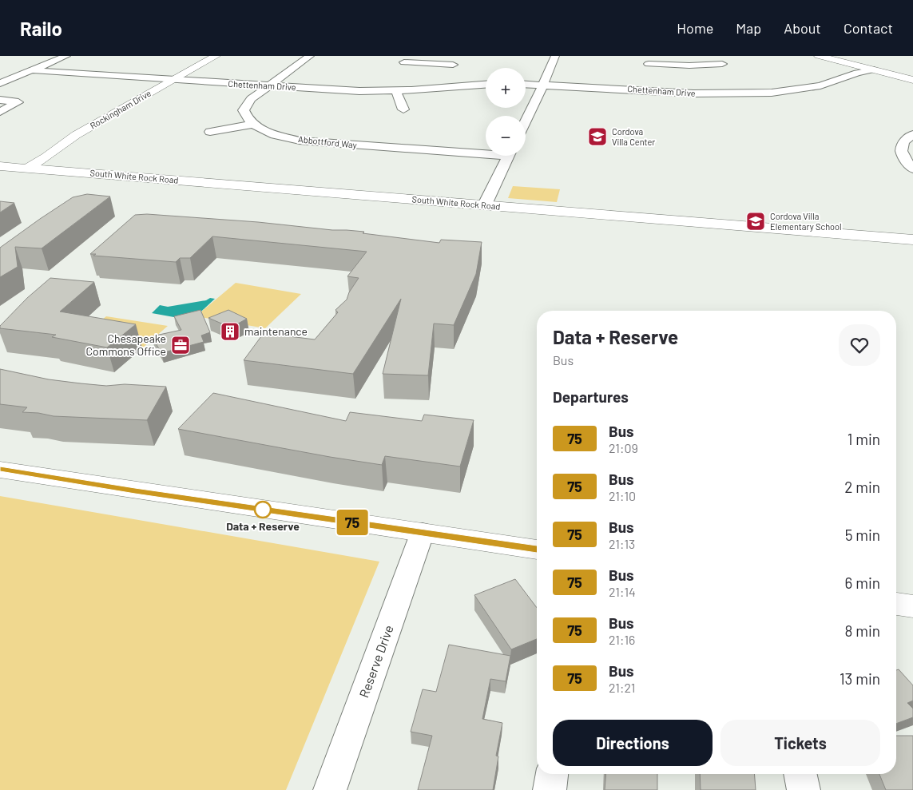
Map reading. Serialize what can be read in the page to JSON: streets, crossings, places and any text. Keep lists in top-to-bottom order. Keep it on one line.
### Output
{"streets":{"street":["Chettenham Drive","Rockingham Drive","Abbottford Way","South White Rock Road","Reserve Drive"]},"crossings":[["Chettenham Drive","Rockingham Drive"],["Rockingham Drive","South White Rock Road"]],"places":{"school or university":["Cordova Villa Center","Cordova Villa Elementary School"],"building":["maintenance"],"office":["Chesapeake Commons Office"],"other":["Data + Reserve"]},"lines":["bus line 75"],"page":{"header":"Railo","nav":["Home","Map","About","Contact"],"on_map":"75","map_buttons":["+","−"],"heading":[["Data + Reserve","Bus"],"Departures"],"list":[{"mark":"75","name":"Bus","note":"21:09","value":"1 min"},{"mark":"75","name":"Bus","note":"21:10","value":"2 min"},{"mark":"75","name":"Bus","note":"21:13","value":"5 min"},{"mark":"75","name":"Bus","note":"21:14","value":"6 min"},{"mark":"75","name":"Bus","note":"21:16","value":"8 min"},{"mark":"75","name":"Bus","note":"21:21","value":"13 min"}],"buttons":["Directions","Tickets"]}}
